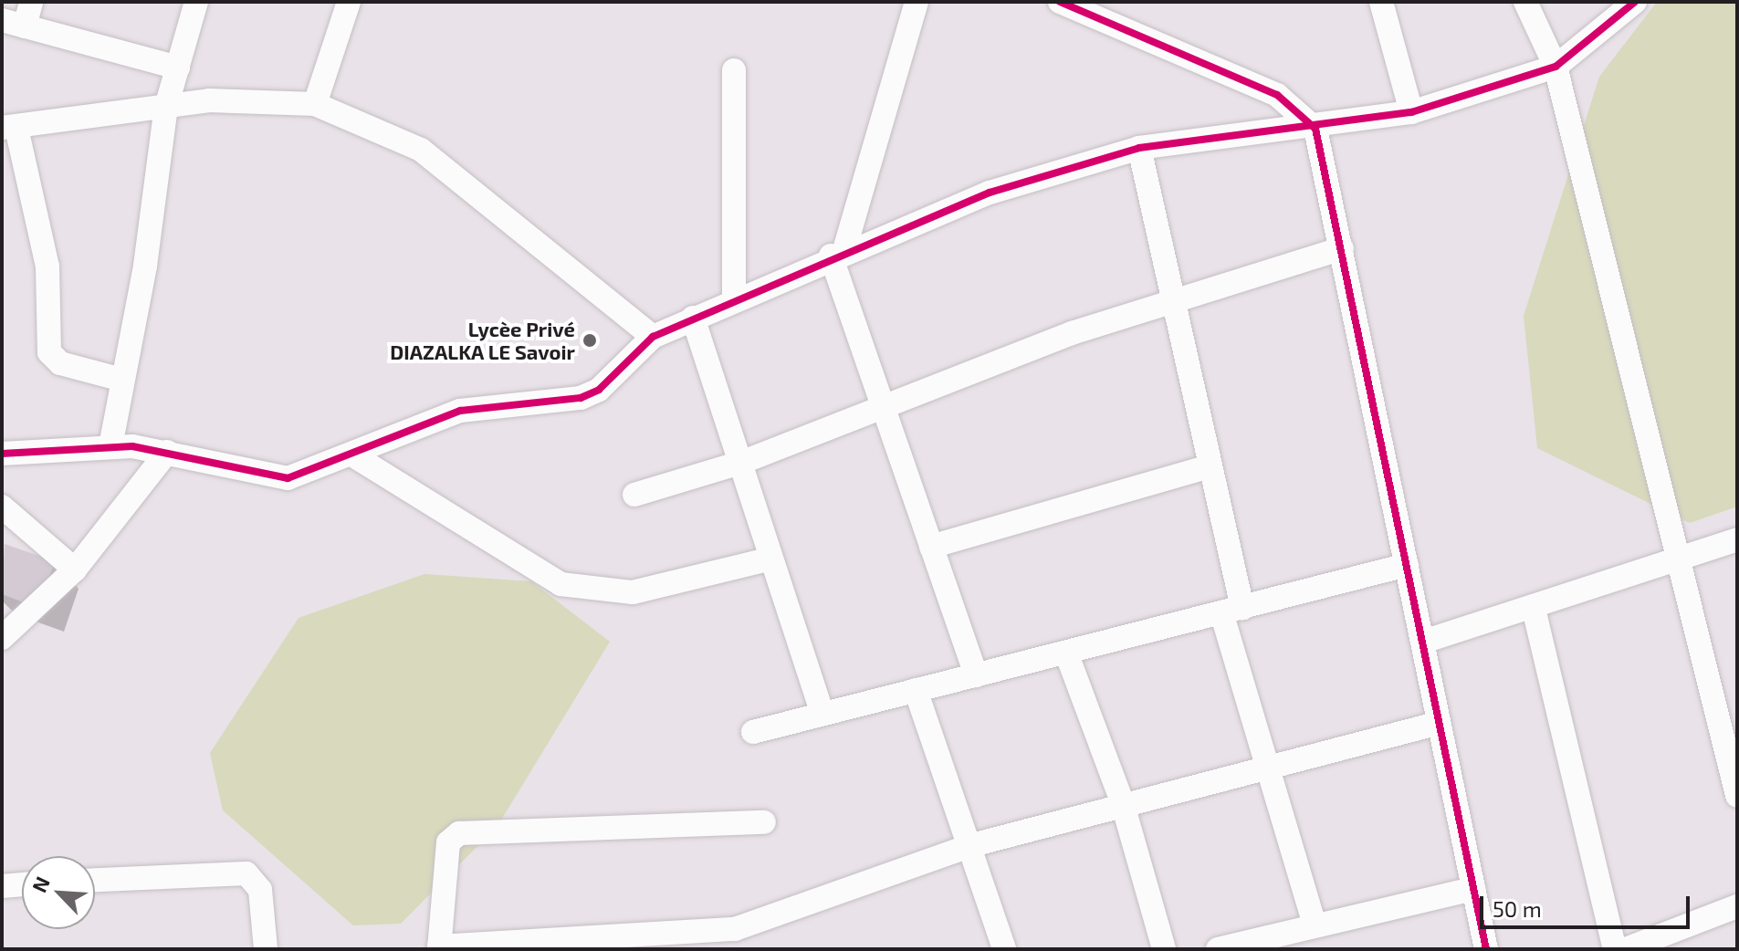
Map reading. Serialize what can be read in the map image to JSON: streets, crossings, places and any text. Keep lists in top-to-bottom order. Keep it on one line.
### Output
{"places":["Lycèe Privé DIAZALKA LE Savoir"],"scale_bar":"50 m","north":"top left"}
